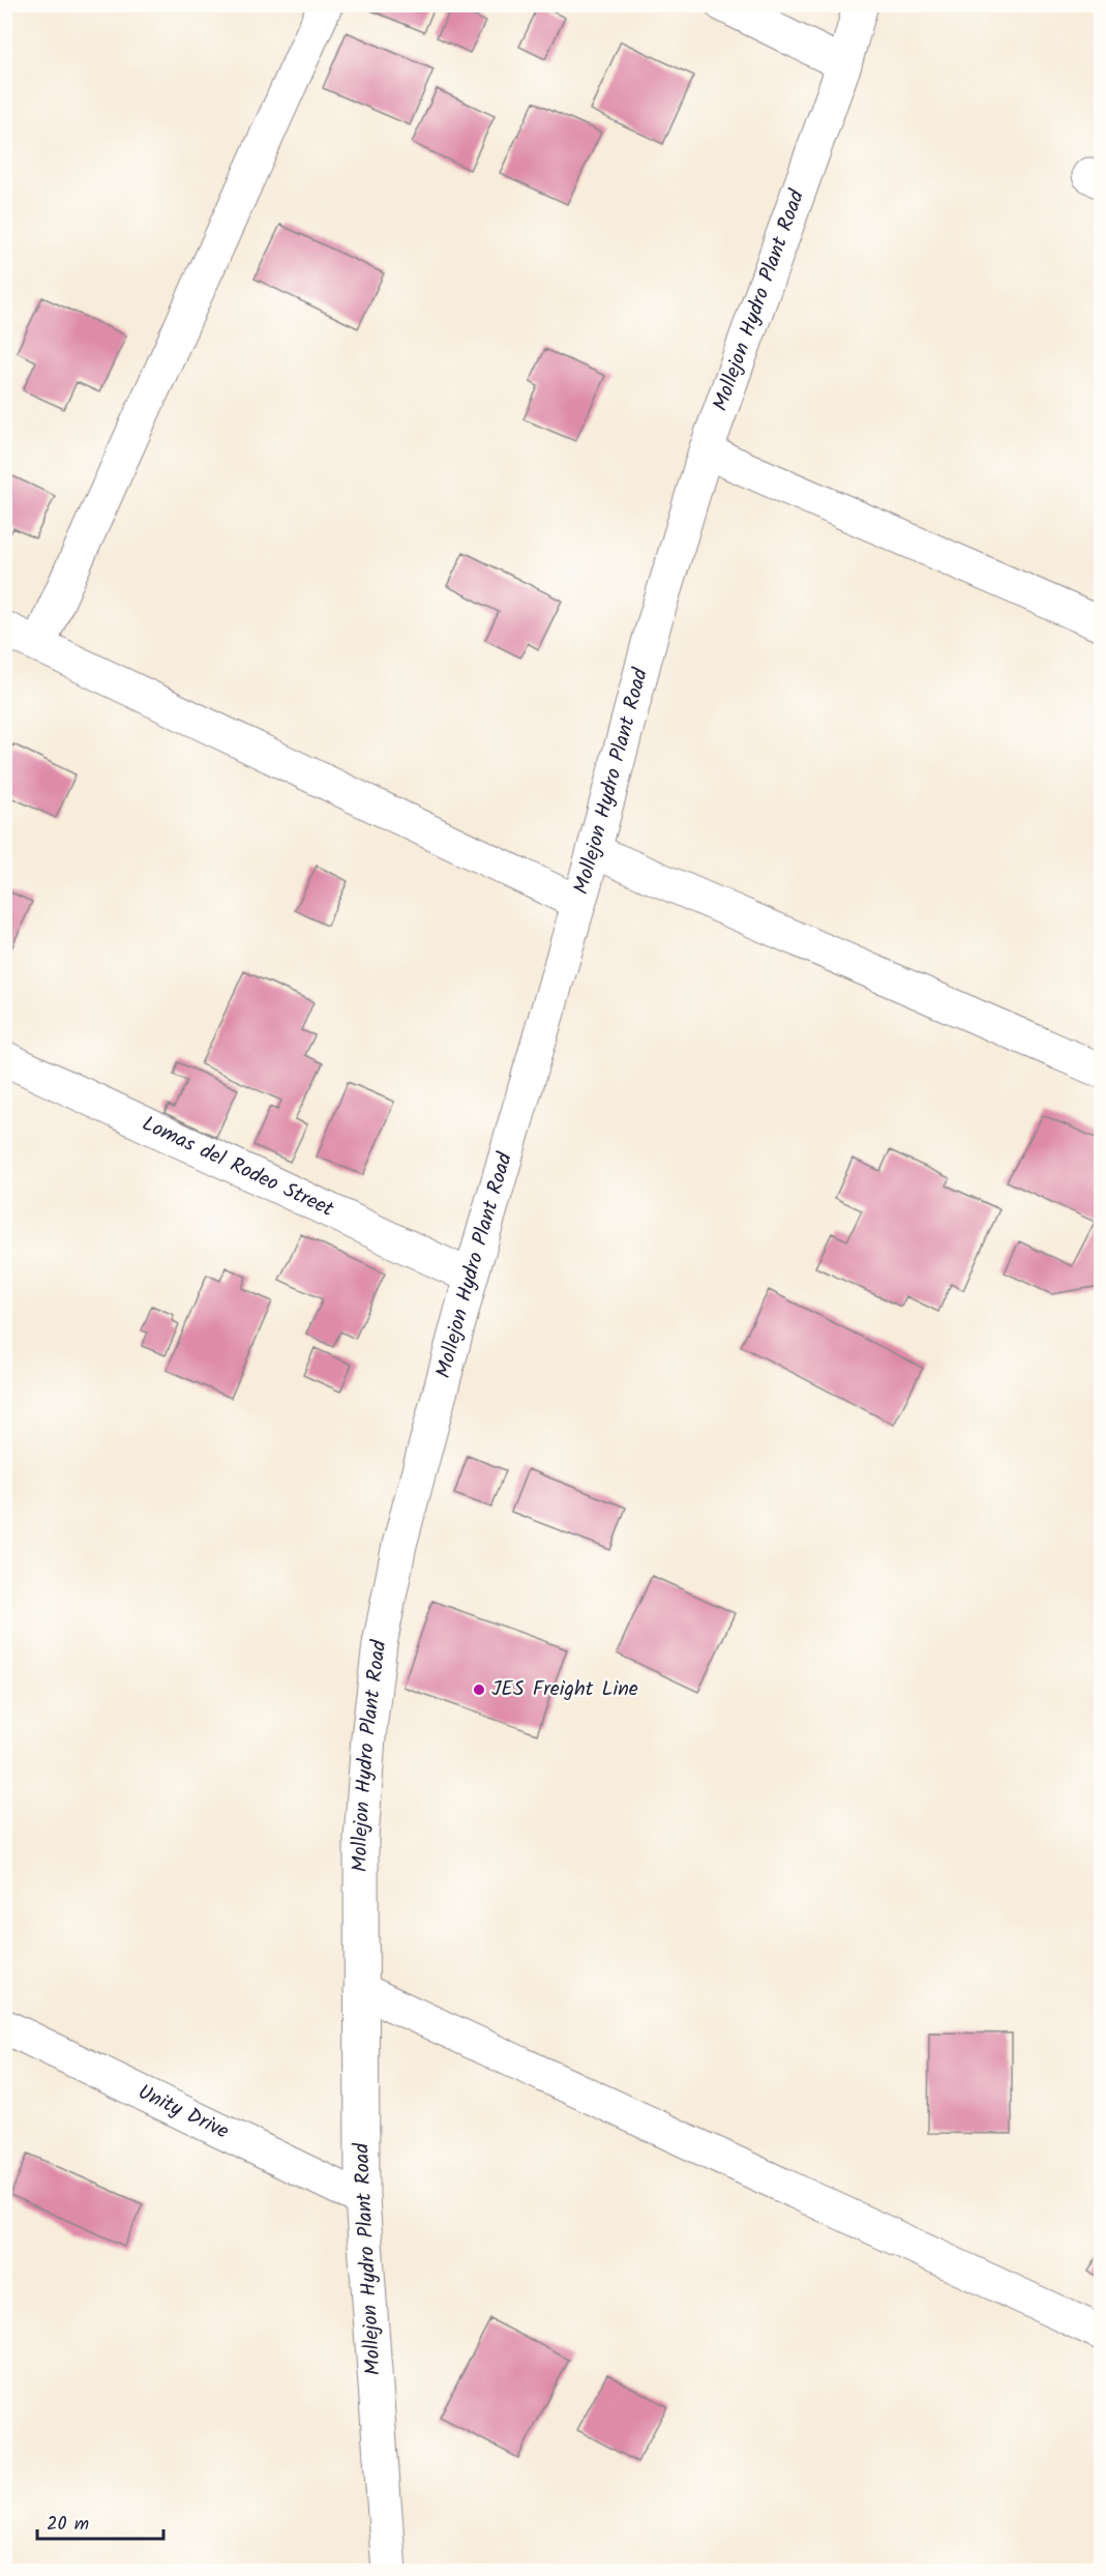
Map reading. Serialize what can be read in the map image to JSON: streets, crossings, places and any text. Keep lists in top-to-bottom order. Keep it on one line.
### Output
{"streets":{"street":["Mollejon Hydro Plant Road","Lomas del Rodeo Street","Unity Drive"]},"crossings":[["Mollejon Hydro Plant Road","Lomas del Rodeo Street"],["Mollejon Hydro Plant Road","Unity Drive"]],"places":["JES Freight Line"],"scale_bar":"20 m"}
